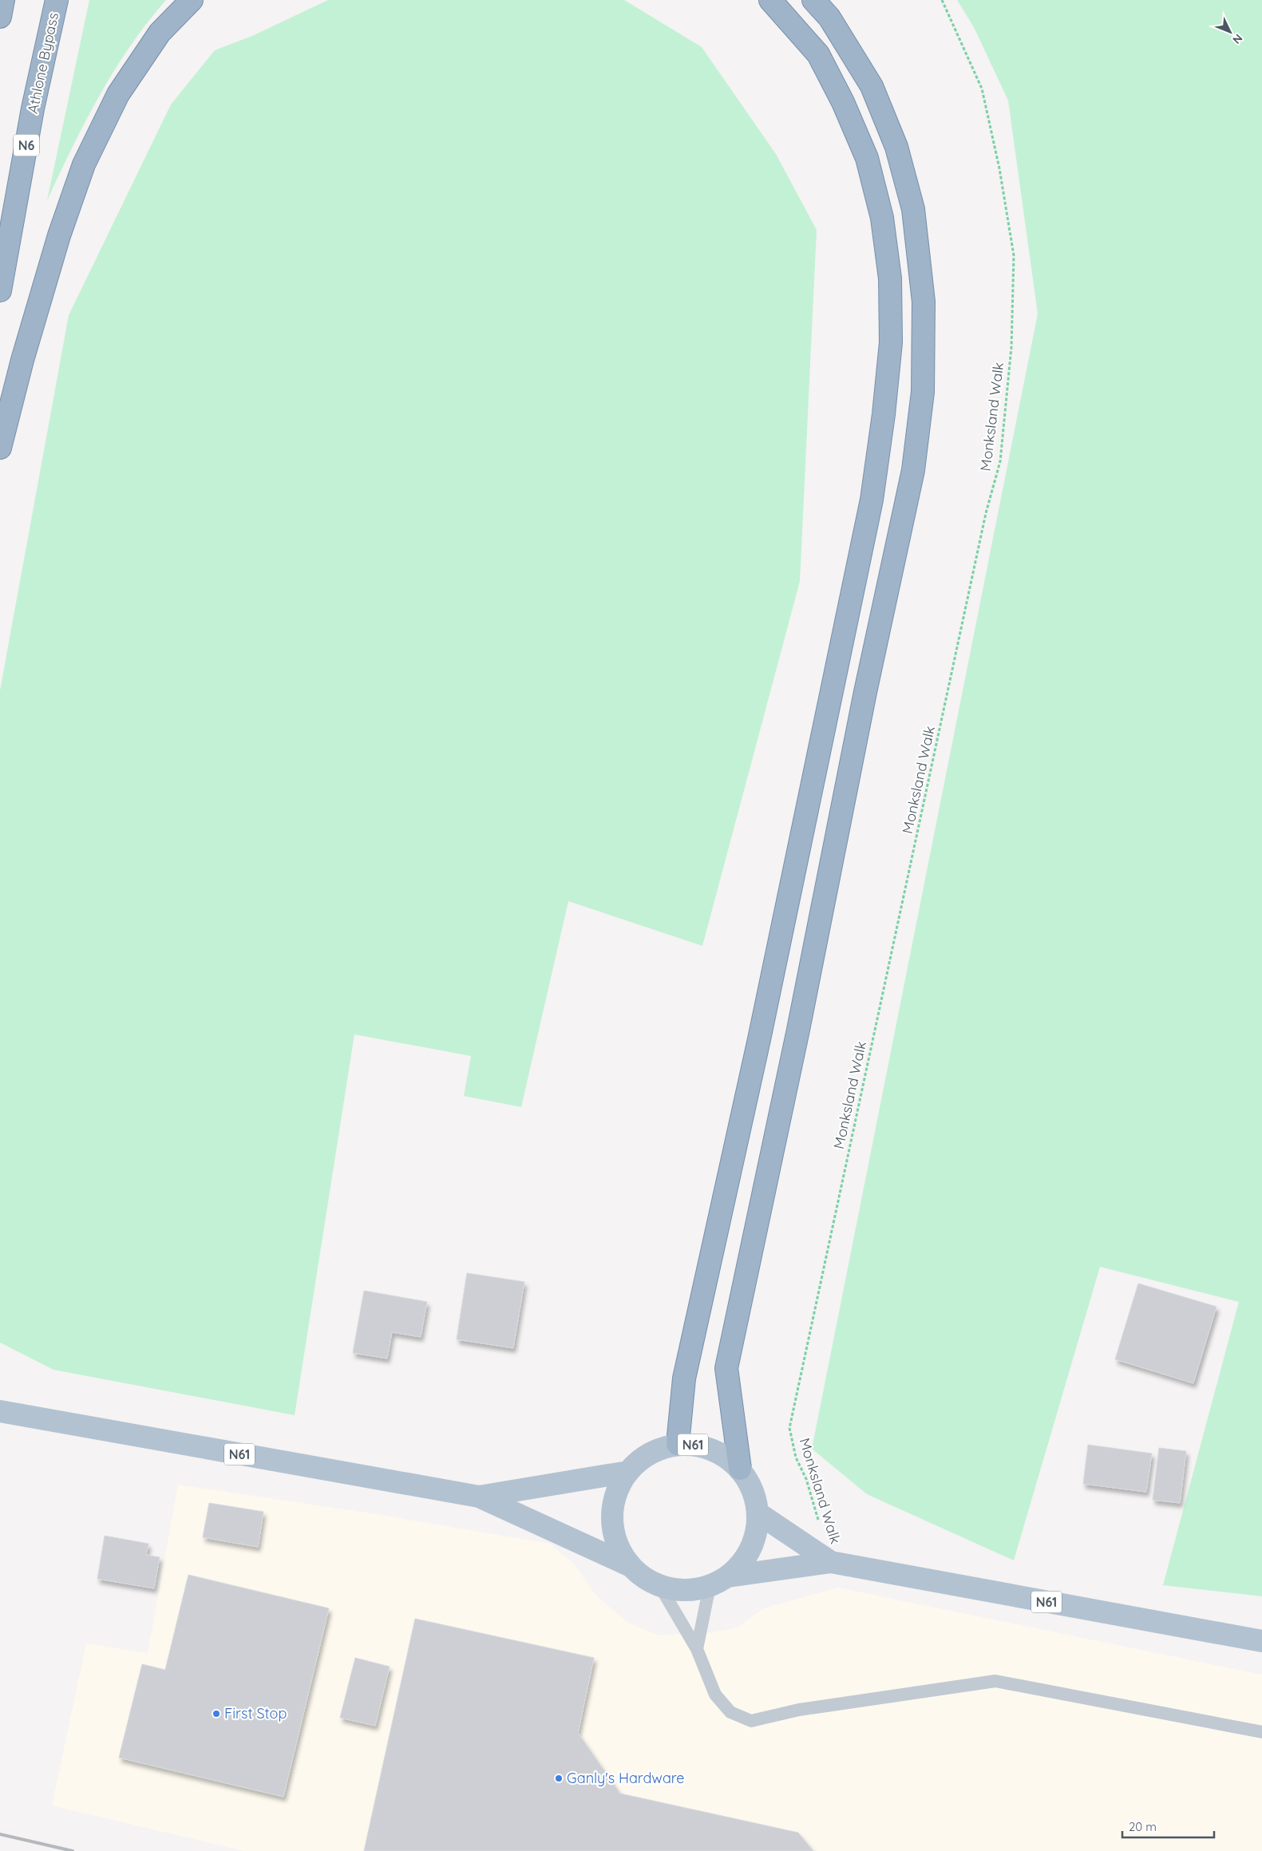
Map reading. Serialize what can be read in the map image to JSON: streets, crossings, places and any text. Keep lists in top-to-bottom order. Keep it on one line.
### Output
{"streets":{"highway":["Athlone Bypass","N6"],"main road":["N61"],"path":["Monksland Walk"]},"crossings":[["Monksland Walk","N61"]],"places":["First Stop","Ganly's Hardware"],"scale_bar":"20 m","north":"bottom right"}
